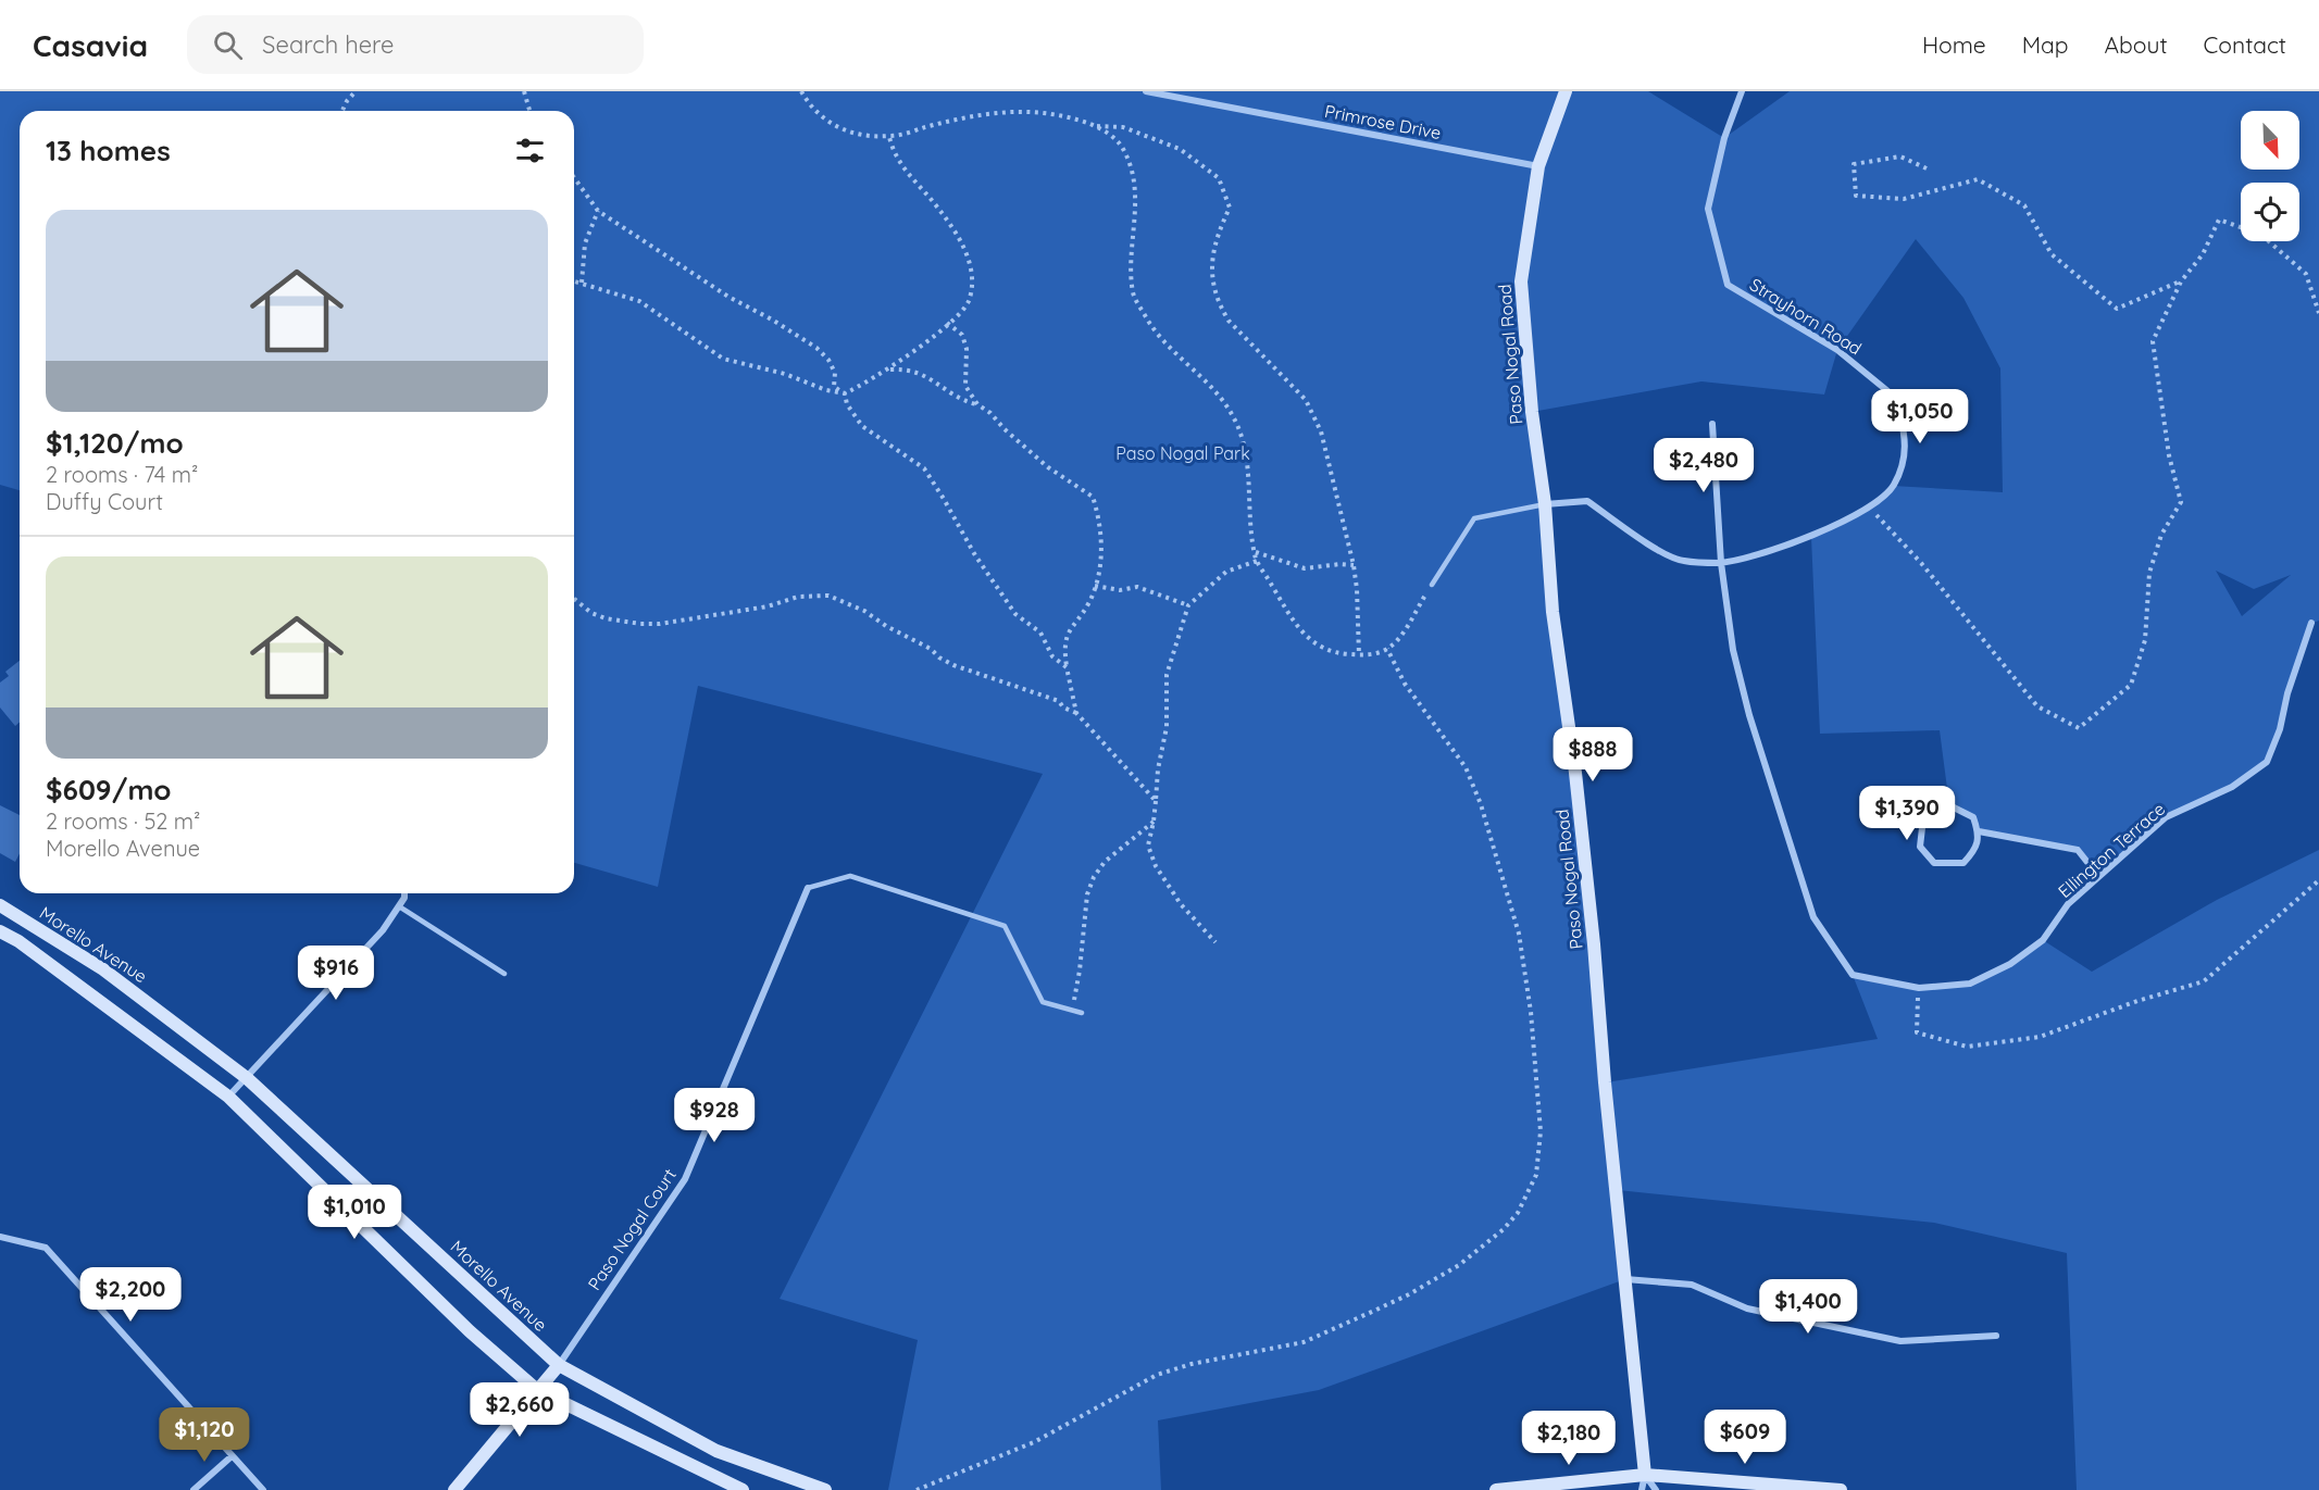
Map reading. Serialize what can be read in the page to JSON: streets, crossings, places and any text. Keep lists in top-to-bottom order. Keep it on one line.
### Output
{"streets":{"street":["Primrose Drive","Strayhorn Road","Paso Nogal Road","Ellington Terrace","Morello Avenue","Paso Nogal Court"]},"crossings":[["Primrose Drive","Paso Nogal Road"],["Strayhorn Road","Paso Nogal Road"],["Strayhorn Road","Ellington Terrace"],["Morello Avenue","Paso Nogal Court"]],"parks":["Paso Nogal Park"],"north":"bottom right","page":{"header":"Casavia","search":"Search here","nav":["Home","Map","About","Contact"],"heading":"13 homes","list":[{"name":"$1,120/mo","note":"2 rooms · 74 m² · Duffy Court"},{"name":"$609/mo","note":"2 rooms · 52 m² · Morello Avenue"}],"price":["$1,050","$2,480","$888","$1,390","$916","$928","$1,010","$2,200","$1,400","$2,660","$1,120","$609","$2,180"]}}
